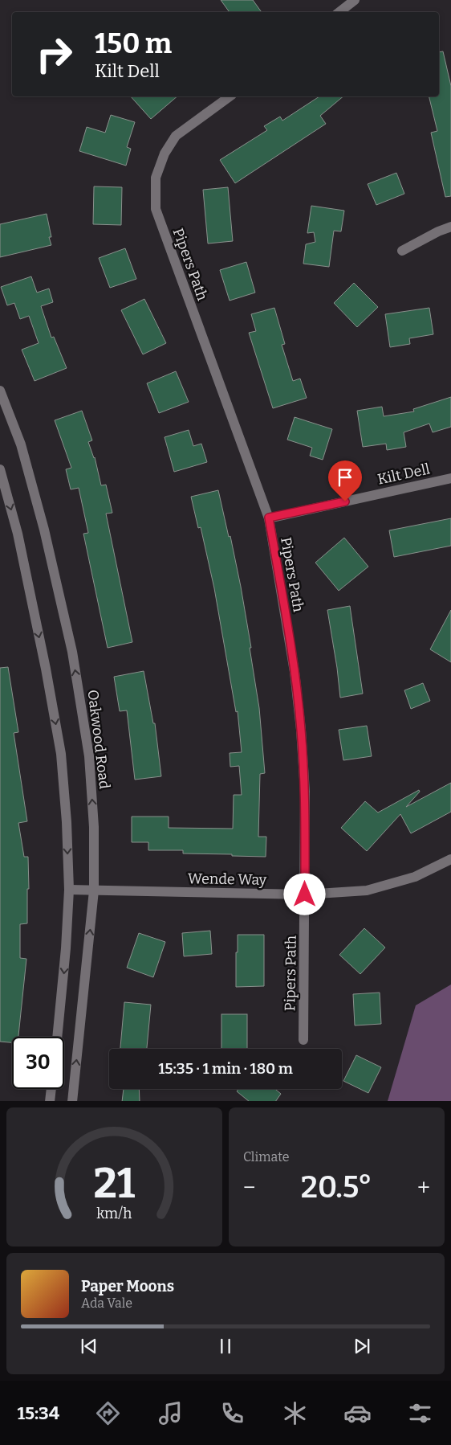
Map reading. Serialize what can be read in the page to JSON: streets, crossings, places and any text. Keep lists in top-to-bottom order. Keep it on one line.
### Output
{"streets":{"street":["Pipers Path","Kilt Dell","Oakwood Road","Wende Way"]},"crossings":[["Pipers Path","Kilt Dell"],["Pipers Path","Wende Way"],["Oakwood Road","Wende Way"]],"page":{"turn":["150 m","Kilt Dell"],"limit":"30","trip":"15:35 · 1 min · 180 m","tile":"Climate","heat":["−","20.5°","+"],"song":["Paper Moons","Ada Vale"],"tabs":"15:34","gauge":["21","km/h"]}}
